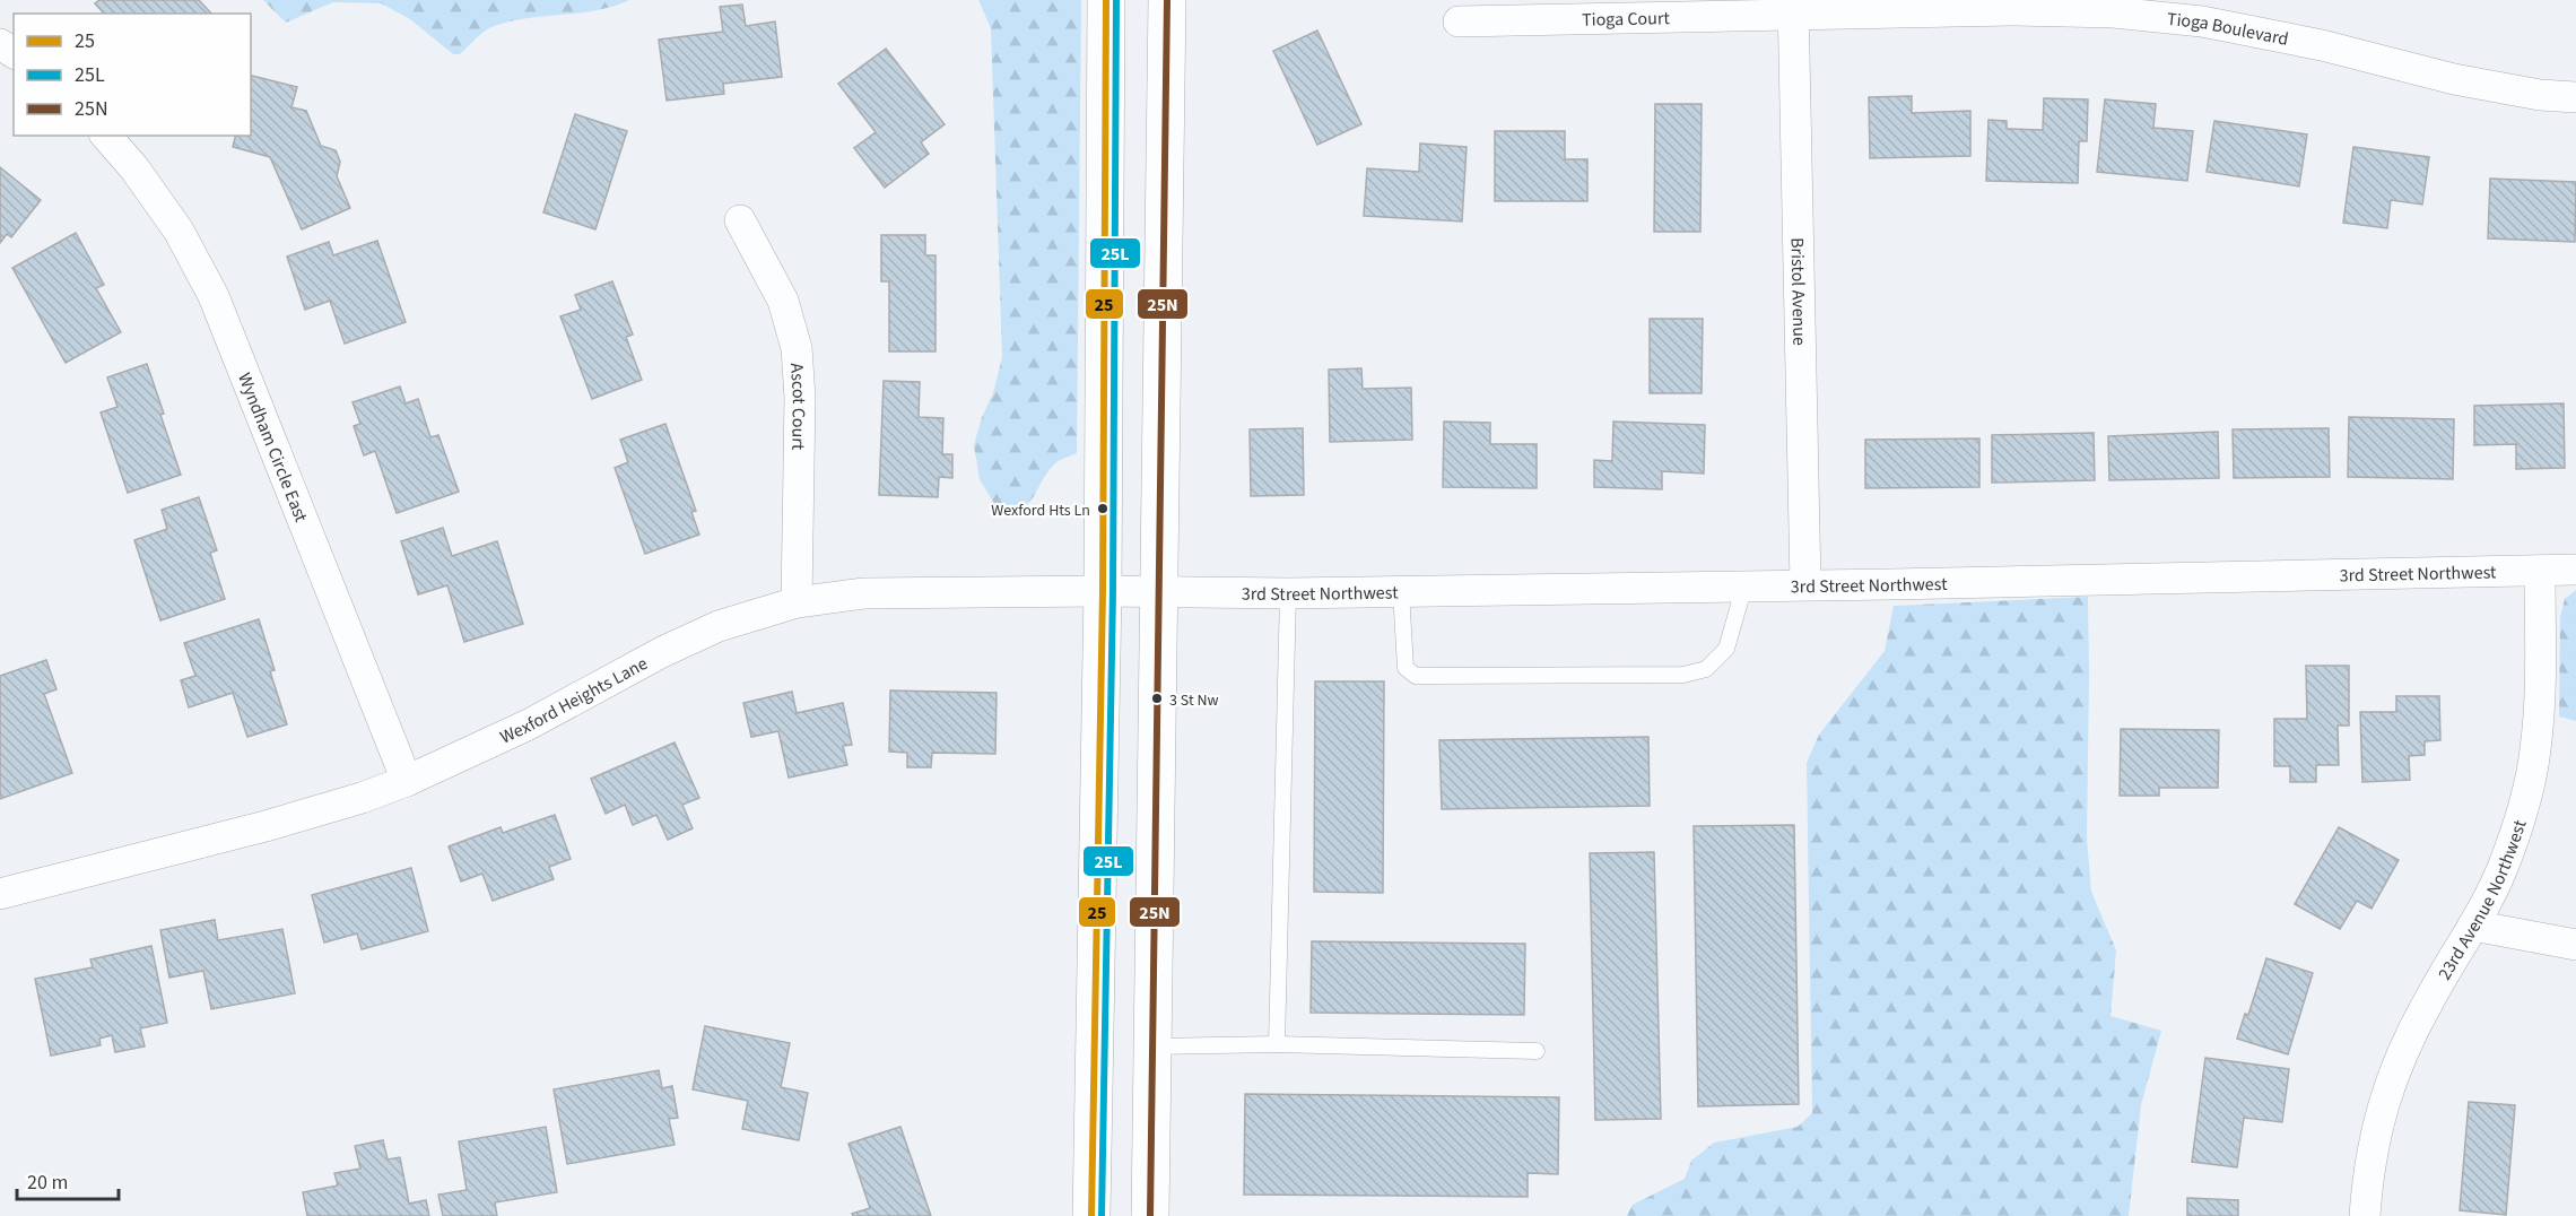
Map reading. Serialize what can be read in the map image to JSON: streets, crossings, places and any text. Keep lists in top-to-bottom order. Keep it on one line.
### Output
{"streets":{"street":["Tioga Court","Tioga Boulevard","Bristol Avenue","Ascot Court","Wyndham Circle East","3rd Street Northwest","Wexford Heights Lane","23rd Avenue Northwest"]},"crossings":[["Tioga Court","Tioga Boulevard"],["Tioga Court","Bristol Avenue"],["Tioga Boulevard","Bristol Avenue"],["Bristol Avenue","3rd Street Northwest"],["Ascot Court","Wexford Heights Lane"],["Wyndham Circle East","Wexford Heights Lane"],["3rd Street Northwest","Wexford Heights Lane"],["3rd Street Northwest","23rd Avenue Northwest"]],"places":["Wexford Hts Ln","3 St Nw"],"lines":["transit line 25","transit line 25L","transit line 25N"],"legend":["25","25L","25N"],"scale_bar":"20 m"}
